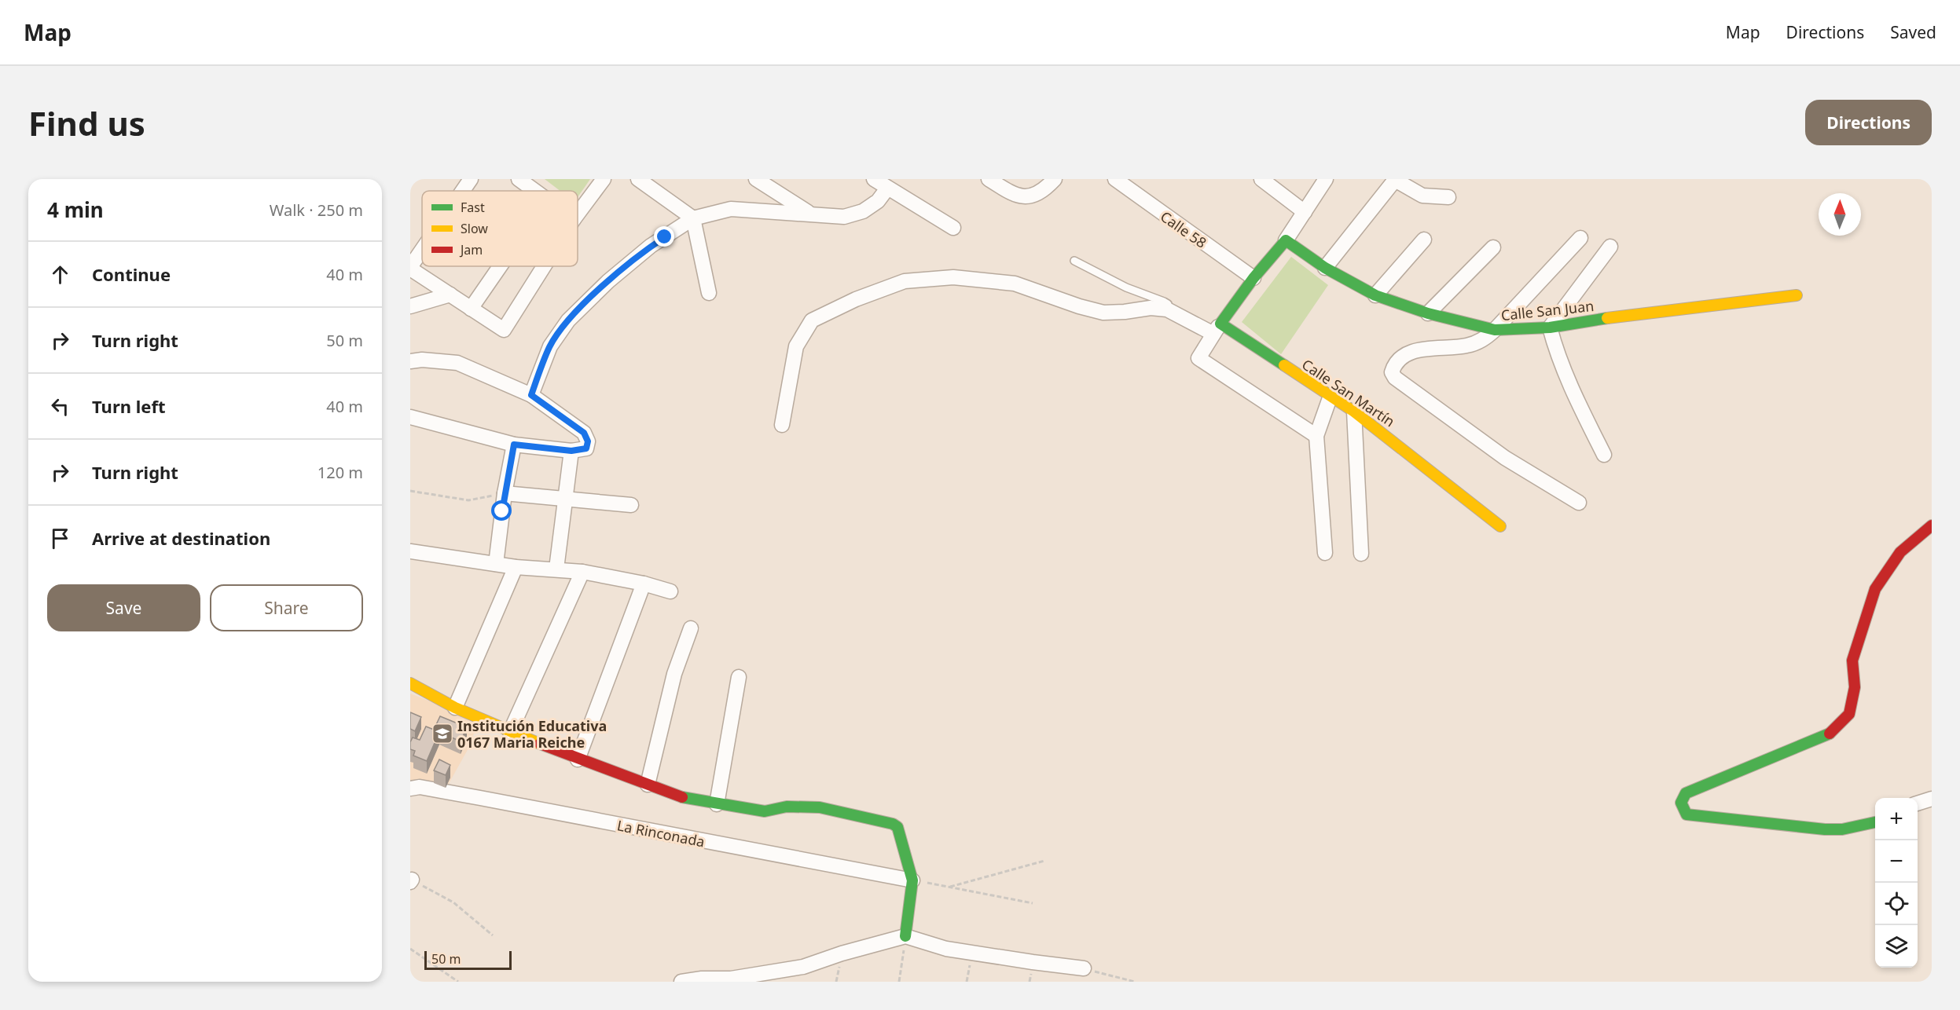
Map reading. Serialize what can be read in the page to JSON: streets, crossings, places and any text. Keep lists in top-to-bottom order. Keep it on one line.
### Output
{"streets":{"street":["Calle 58","Calle San Juan","Calle San Martín","La Rinconada"]},"places":{"school or university":["Institución Educativa 0167 Maria Reiche"]},"legend":["Fast","Slow","Jam"],"scale_bar":"50 m","north":"top","page":{"header":"Map","nav":["Map","Directions","Saved"],"buttons":["Directions",["Save","Share"]],"title":"Find us","heading":["4 min","Walk · 250 m"],"list":[["Continue","40 m"],["Turn right","50 m"],["Turn left","40 m"],["Turn right","120 m"],"Arrive at destination"],"map_buttons":["+","−"],"scale":"50 m"}}
